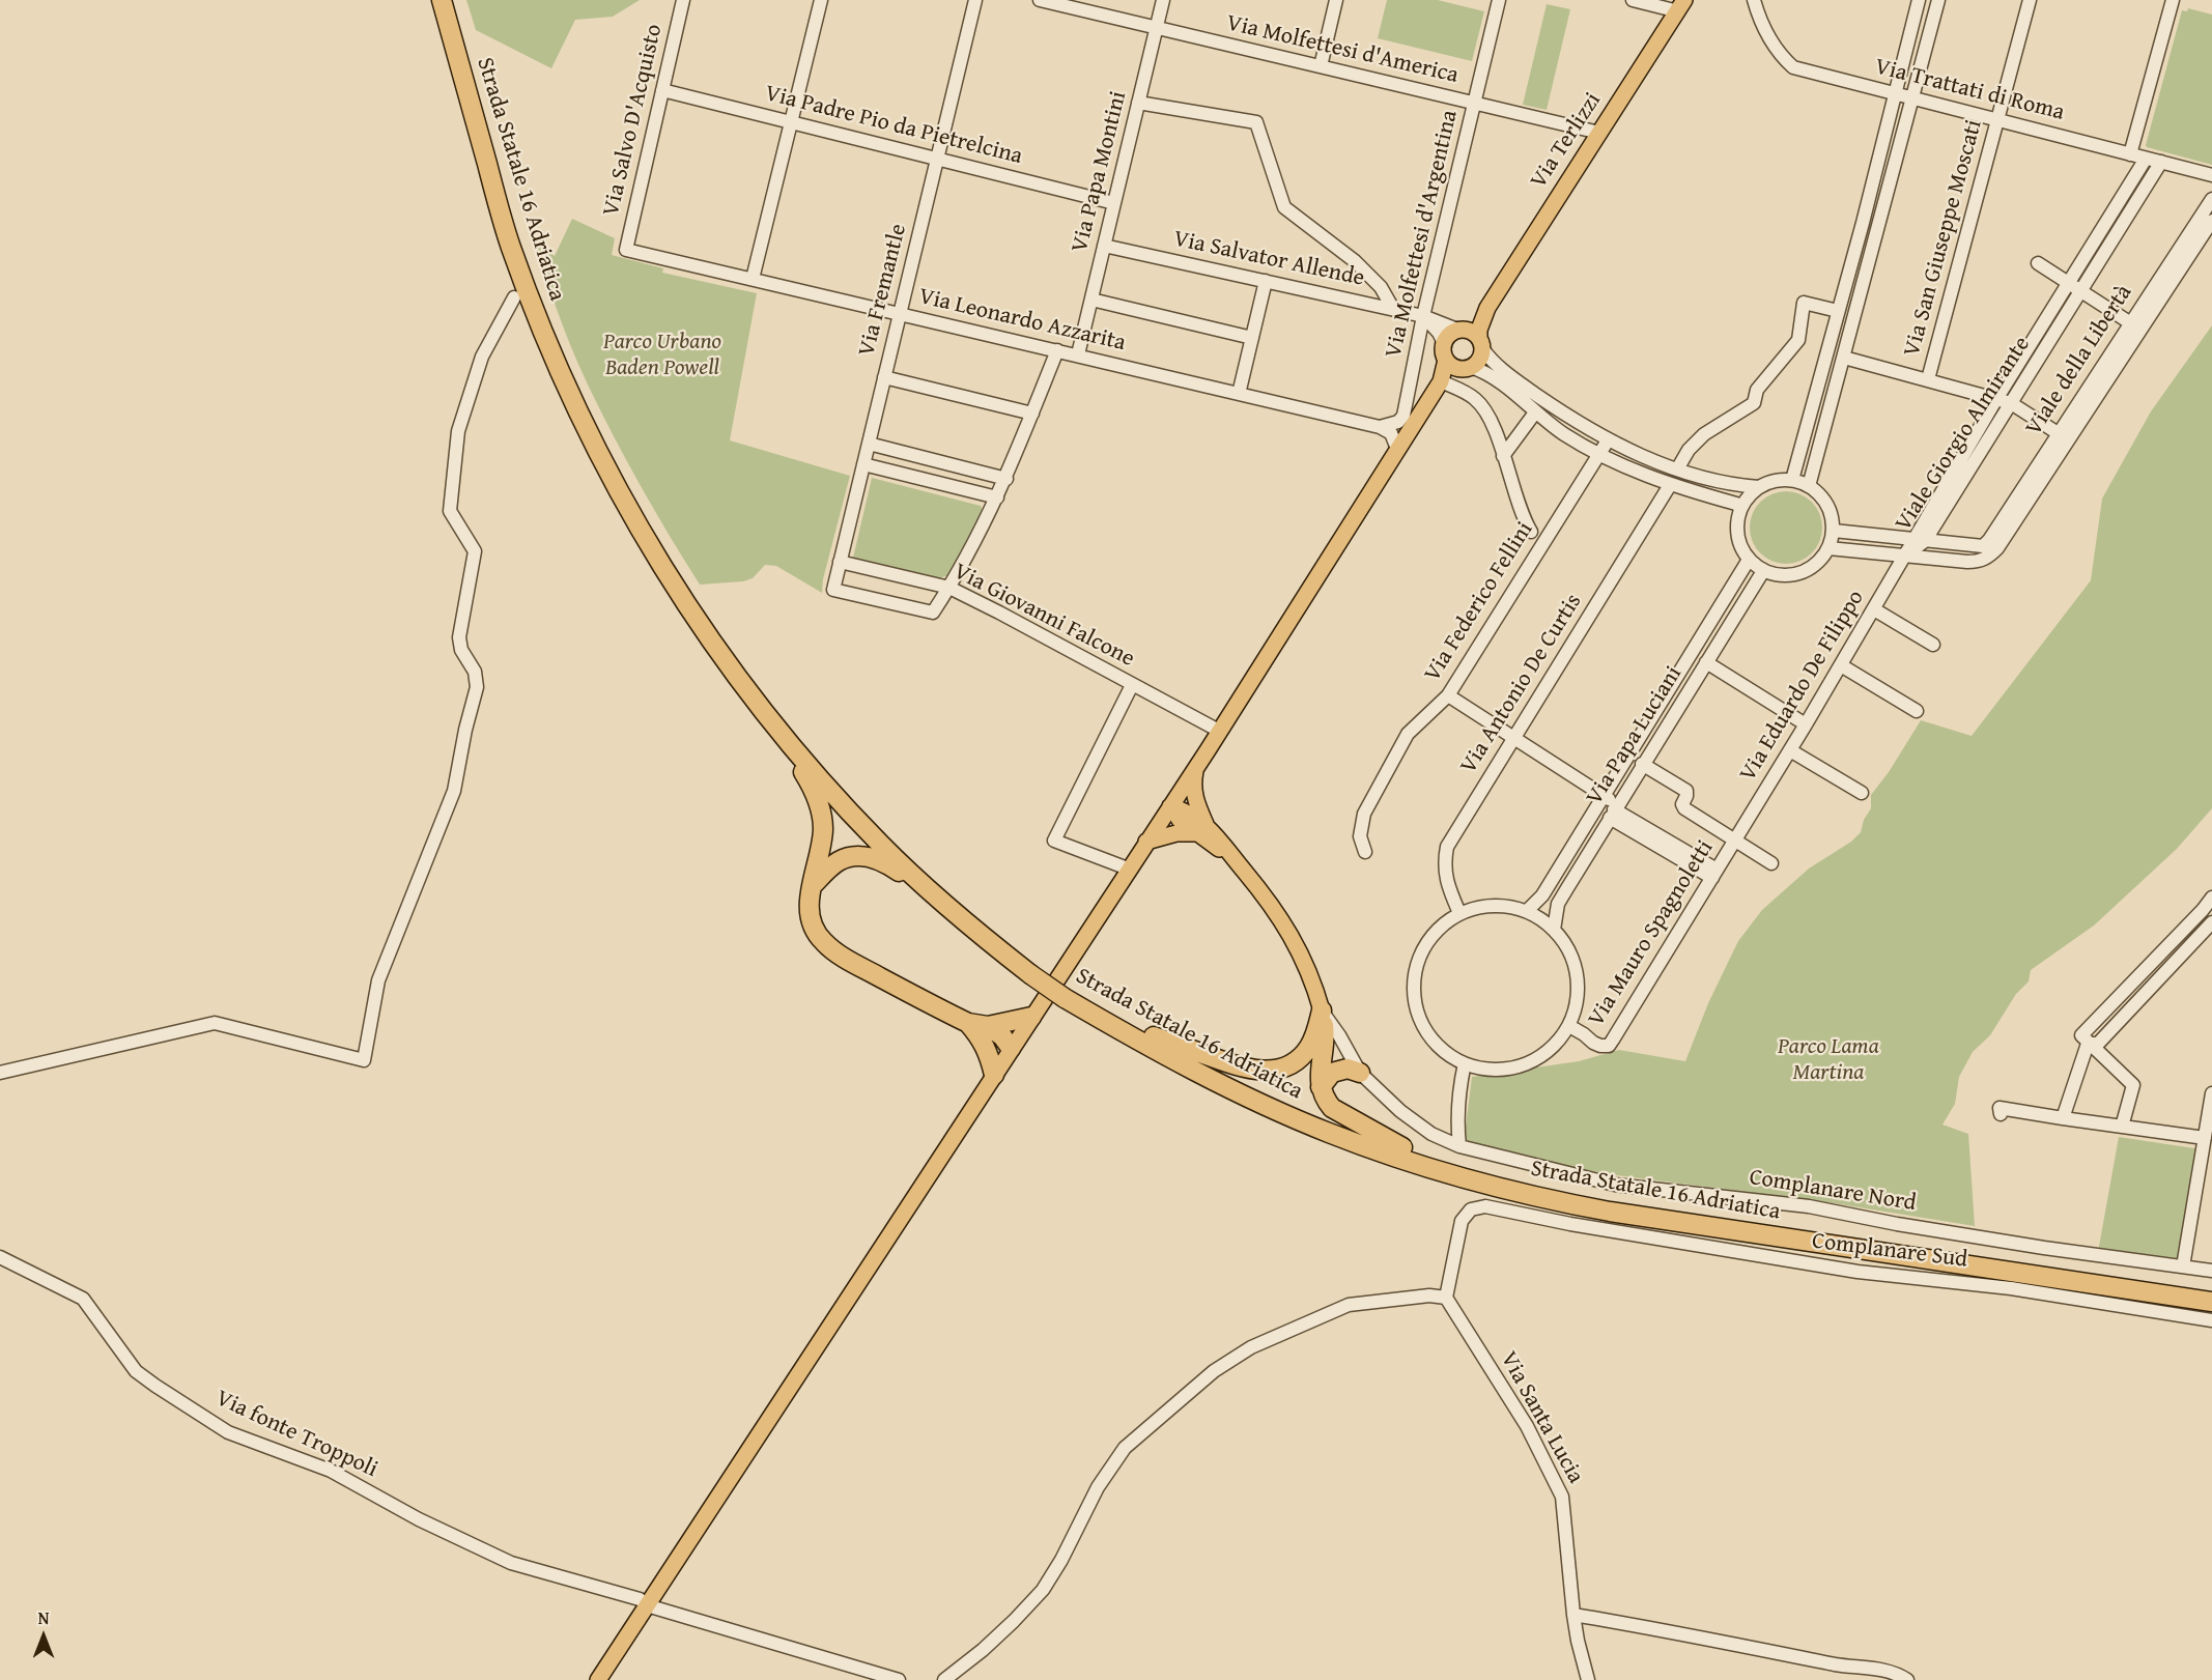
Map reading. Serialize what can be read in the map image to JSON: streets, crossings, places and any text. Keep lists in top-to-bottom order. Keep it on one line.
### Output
{"streets":{"highway":["Strada Statale 16 Adriatica"],"main road":["Via Terlizzi"],"street":["Via Molfettesi d'America","Via Trattati di Roma","Via Salvo D'Acquisto","Via Padre Pio da Pietrelcina","Via Papa Montini","Via Molfettesi d'Argentina","Via San Giuseppe Moscati","Via Salvator Allende","Via Fremantle","Via Leonardo Azzarita","Viale della Libertà","Viale Giorgio Almirante","Via Federico Fellini","Via Giovanni Falcone","Via Antonio De Curtis","Via Eduardo De Filippo","Via Papa Luciani","Via Mauro Spagnoletti","Complanare Nord","Complanare Sud","Via Santa Lucia","Via fonte Troppoli"]},"crossings":[["Via Molfettesi d'America","Via Terlizzi"],["Via Molfettesi d'America","Via Papa Montini"],["Via Molfettesi d'America","Via Molfettesi d'Argentina"],["Via Trattati di Roma","Via San Giuseppe Moscati"],["Via Trattati di Roma","Viale Giorgio Almirante"],["Via Salvo D'Acquisto","Via Padre Pio da Pietrelcina"],["Via Salvo D'Acquisto","Via Leonardo Azzarita"],["Via Padre Pio da Pietrelcina","Via Papa Montini"],["Via Padre Pio da Pietrelcina","Via Fremantle"],["Via Terlizzi","Via Salvator Allende"],["Via Papa Montini","Via Salvator Allende"],["Via Papa Montini","Via Leonardo Azzarita"],["Via Molfettesi d'Argentina","Via Salvator Allende"],["Via Fremantle","Via Leonardo Azzarita"],["Via Fremantle","Via Giovanni Falcone"],["Viale Giorgio Almirante","Via Eduardo De Filippo"],["Via Antonio De Curtis","Via Papa Luciani"],["Via Antonio De Curtis","Via Mauro Spagnoletti"],["Via Eduardo De Filippo","Via Mauro Spagnoletti"],["Via Papa Luciani","Via Mauro Spagnoletti"],["Complanare Sud","Via Santa Lucia"]],"parks":["Parco Urbano Baden Powell","Parco Lama Martina"],"north":"top"}
